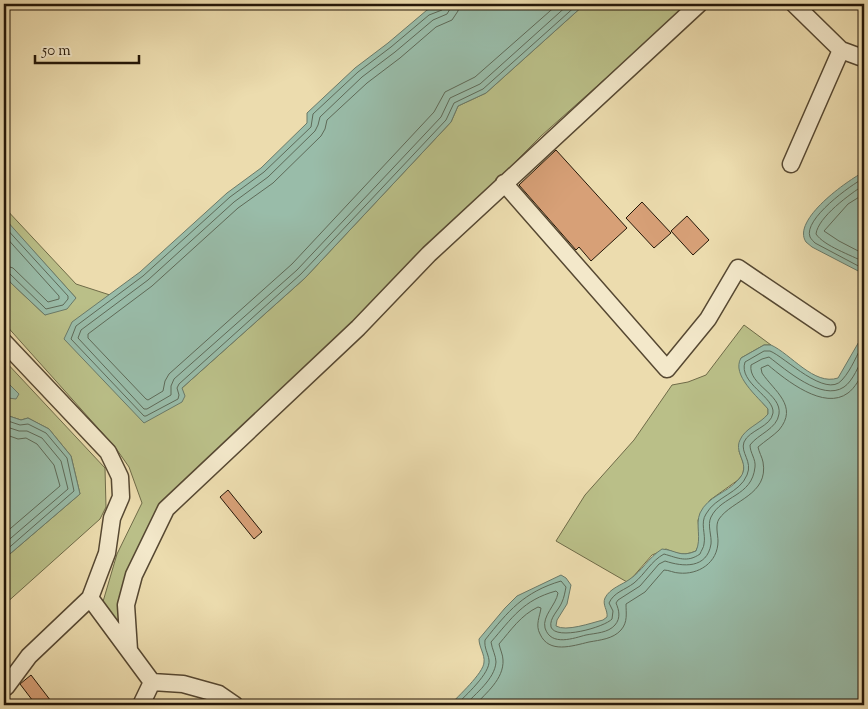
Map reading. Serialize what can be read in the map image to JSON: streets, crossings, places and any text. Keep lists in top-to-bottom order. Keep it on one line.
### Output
{"scale_bar":"50 m"}
